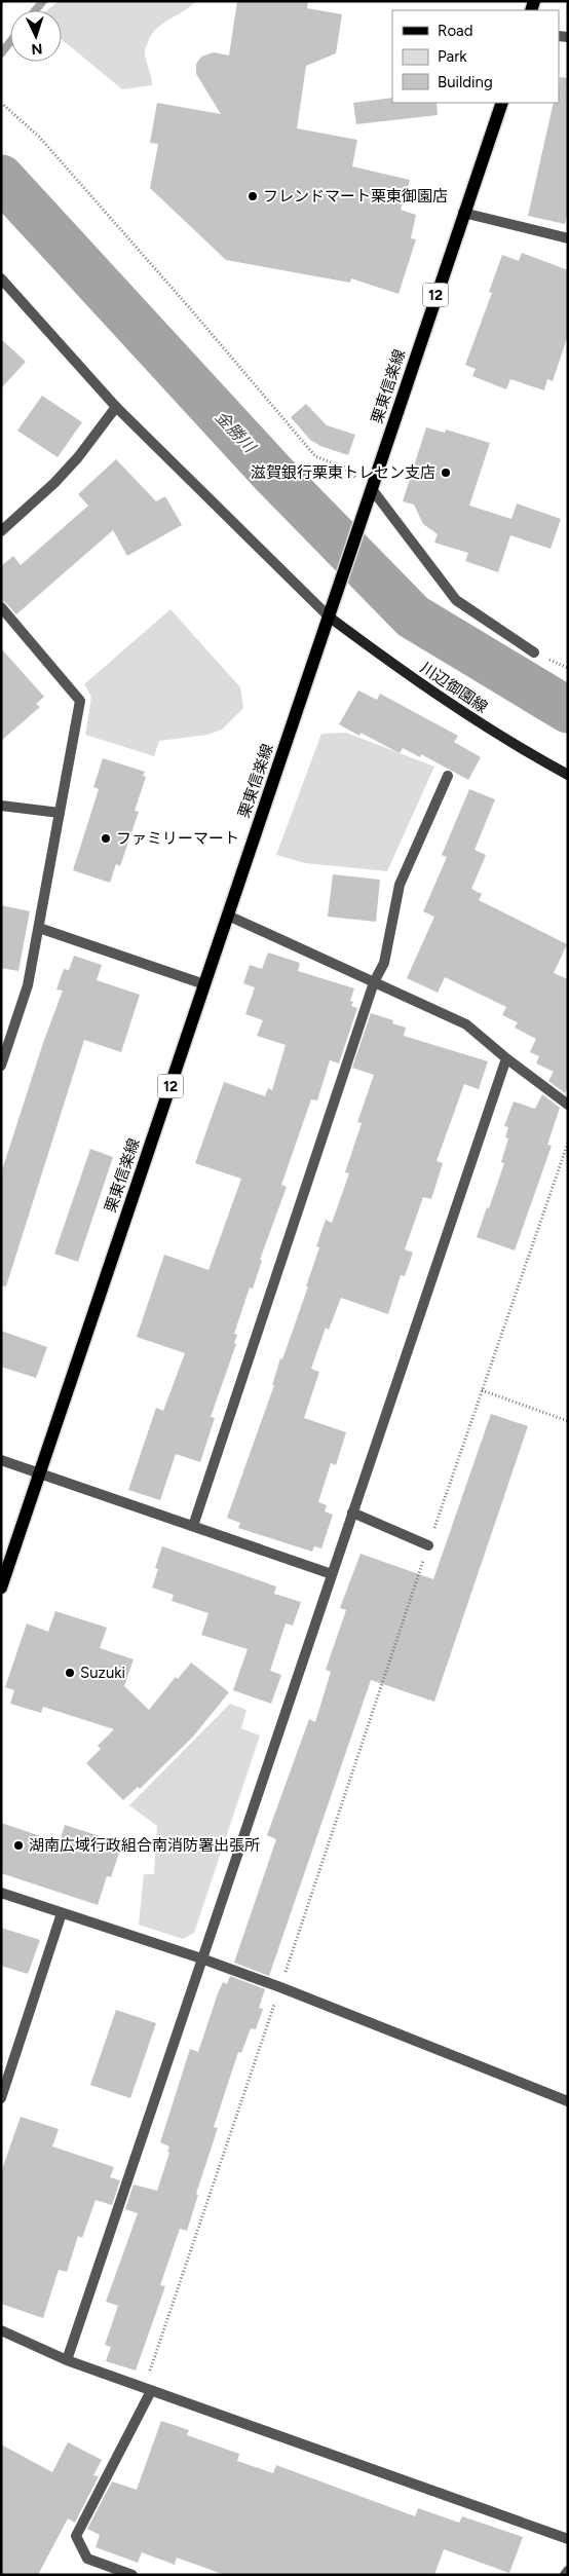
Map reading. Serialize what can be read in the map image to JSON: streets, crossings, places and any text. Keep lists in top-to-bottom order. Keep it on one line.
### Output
{"streets":{"main road":["12","栗東信楽線","川辺御園線"]},"crossings":[["栗東信楽線","川辺御園線"]],"water":["金勝川"],"places":["フレンドマート栗東御園店","滋賀銀行栗東トレセン支店","ファミリーマート","Suzuki","湖南広域行政組合南消防署出張所"],"legend":["Road","Park","Building"],"north":"bottom"}
